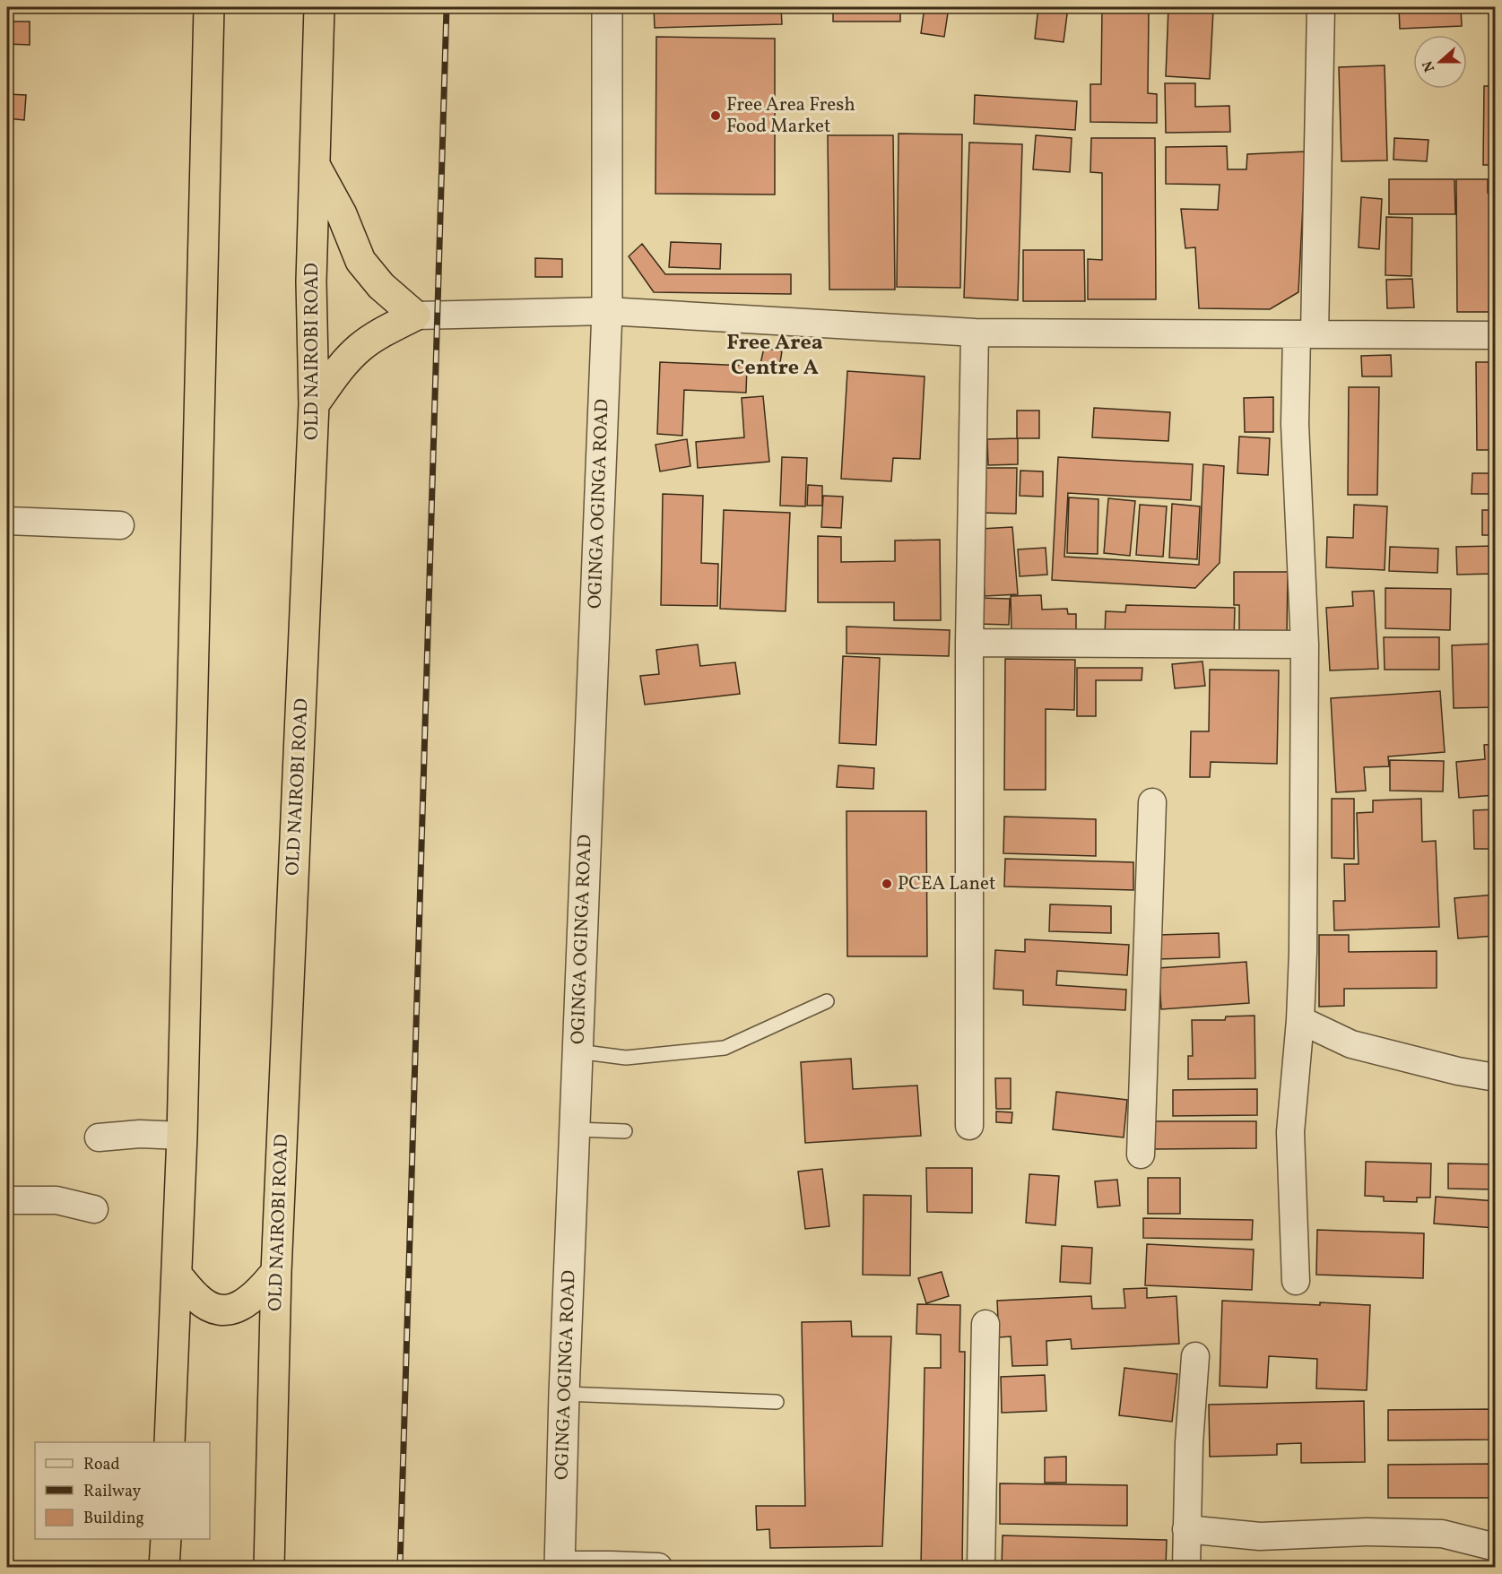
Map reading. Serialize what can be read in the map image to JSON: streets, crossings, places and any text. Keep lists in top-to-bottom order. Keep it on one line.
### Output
{"streets":{"highway":["OLD NAIROBI ROAD"],"street":["OGINGA OGINGA ROAD"]},"districts":["Free Area Centre A"],"places":["Free Area Fresh Food Market","PCEA Lanet"],"legend":["Road","Railway","Building"],"north":"left"}
